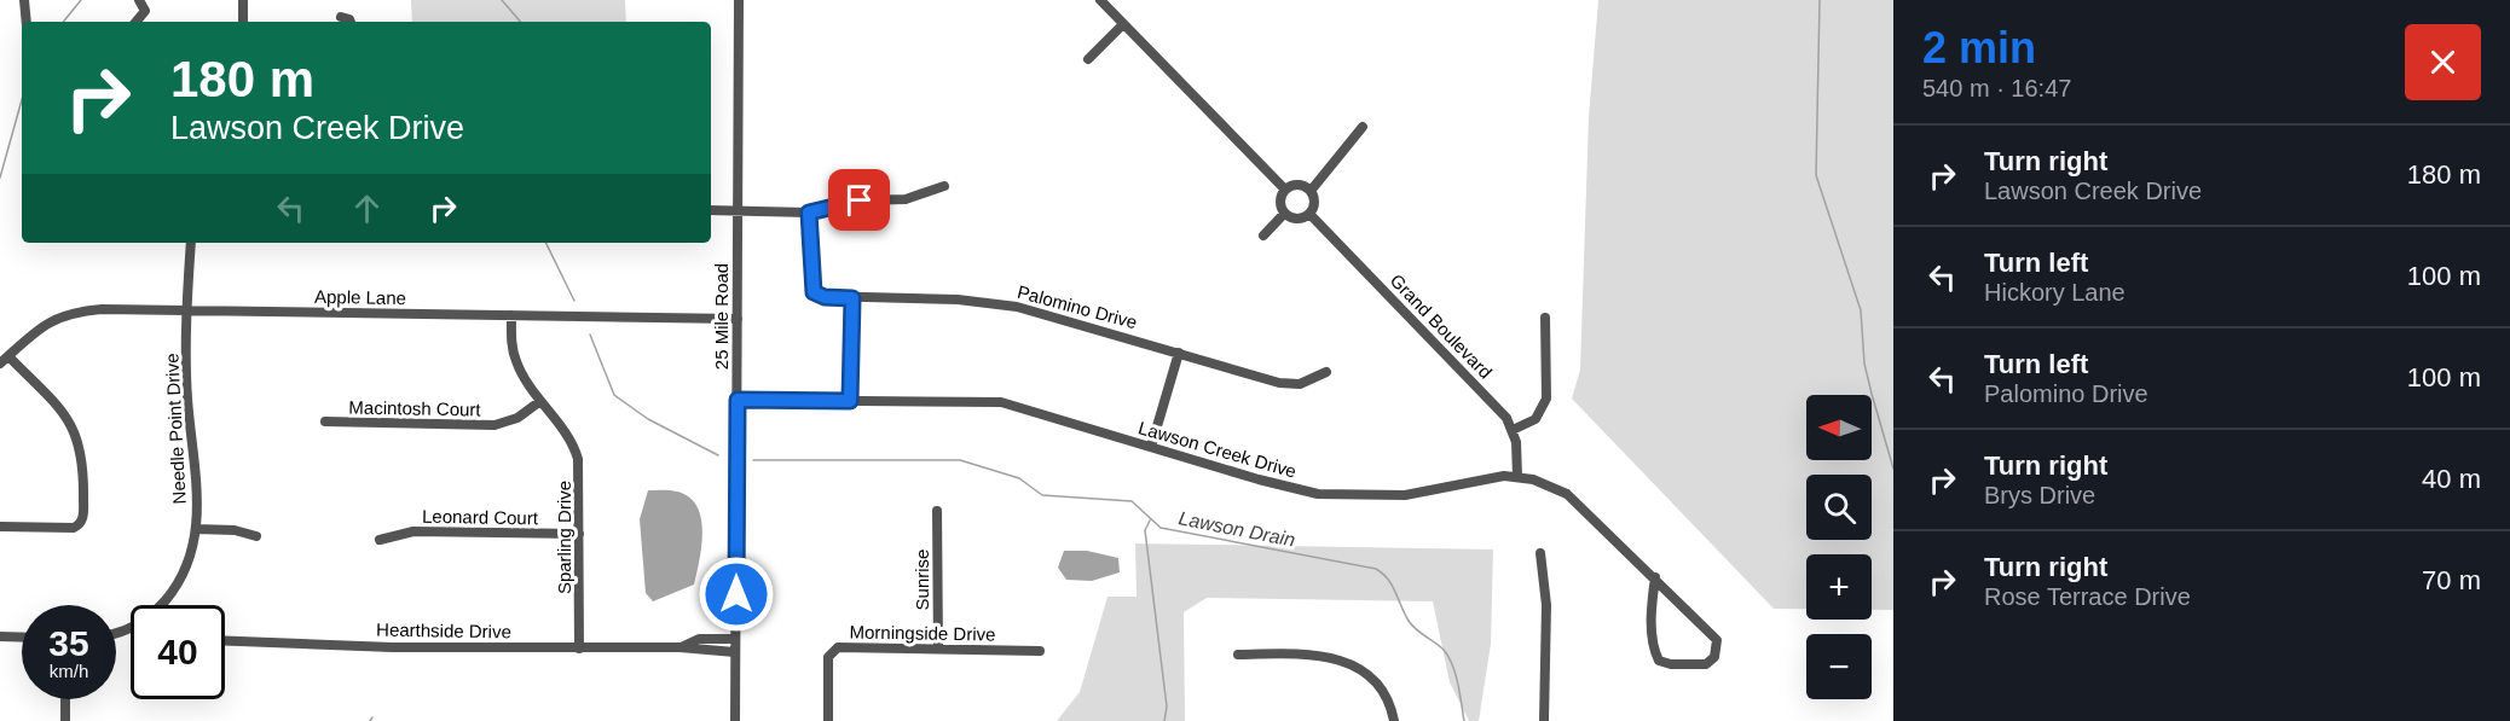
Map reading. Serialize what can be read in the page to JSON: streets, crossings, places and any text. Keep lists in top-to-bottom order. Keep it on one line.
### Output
{"streets":{"street":["Apple Lane","Palomino Drive","25 Mile Road","Grand Boulevard","Macintosh Court","Needle Point Drive","Lawson Creek Drive","Leonard Court","Sparling Drive","Sunrise","Hearthside Drive","Morningside Drive"]},"crossings":[["Apple Lane","25 Mile Road"],["Apple Lane","Needle Point Drive"],["Apple Lane","Sparling Drive"],["25 Mile Road","Lawson Creek Drive"],["25 Mile Road","Hearthside Drive"],["Grand Boulevard","Lawson Creek Drive"],["Macintosh Court","Sparling Drive"],["Leonard Court","Sparling Drive"],["Sparling Drive","Hearthside Drive"],["Sunrise","Morningside Drive"]],"water":["Lawson Drain"],"north":"left","page":{"heading":["2 min","540 m · 16:47"],"turn":["180 m","Lawson Creek Drive"],"list":[{"name":"Turn right","note":"Lawson Creek Drive","value":"180 m"},{"name":"Turn left","note":"Hickory Lane","value":"100 m"},{"name":"Turn left","note":"Palomino Drive","value":"100 m"},{"name":"Turn right","note":"Brys Drive","value":"40 m"},{"name":"Turn right","note":"Rose Terrace Drive","value":"70 m"}],"map_buttons":["+","−"],"speed":"35 km/h","limit":"40"}}
